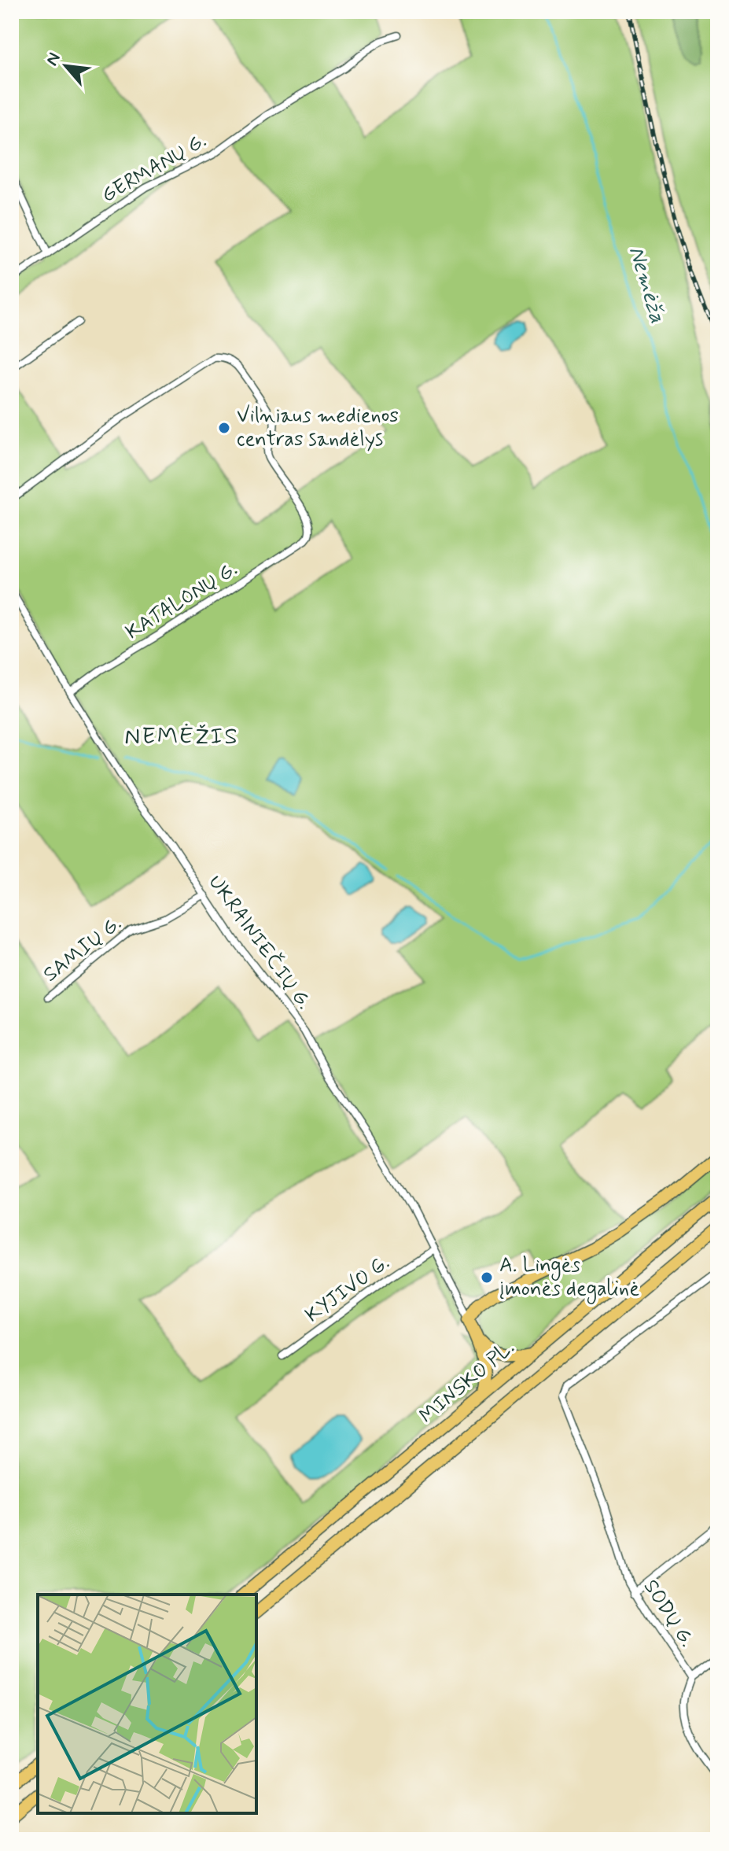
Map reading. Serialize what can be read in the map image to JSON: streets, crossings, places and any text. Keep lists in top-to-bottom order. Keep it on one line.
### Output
{"streets":{"highway":["MINSKO PL."],"street":["GERMANŲ G.","KATALONŲ G.","UKRAINIEČIŲ G.","SAMIŲ G.","KYJIVO G.","SODŲ G."]},"crossings":[["KATALONŲ G.","UKRAINIEČIŲ G."],["UKRAINIEČIŲ G.","SAMIŲ G."],["UKRAINIEČIŲ G.","KYJIVO G."]],"districts":["NEMĖŽIS"],"water":["Nemėža"],"places":["Vilniaus medienos centras sandėlys","A. Lingės įmonės degalinė"],"north":"top left"}
